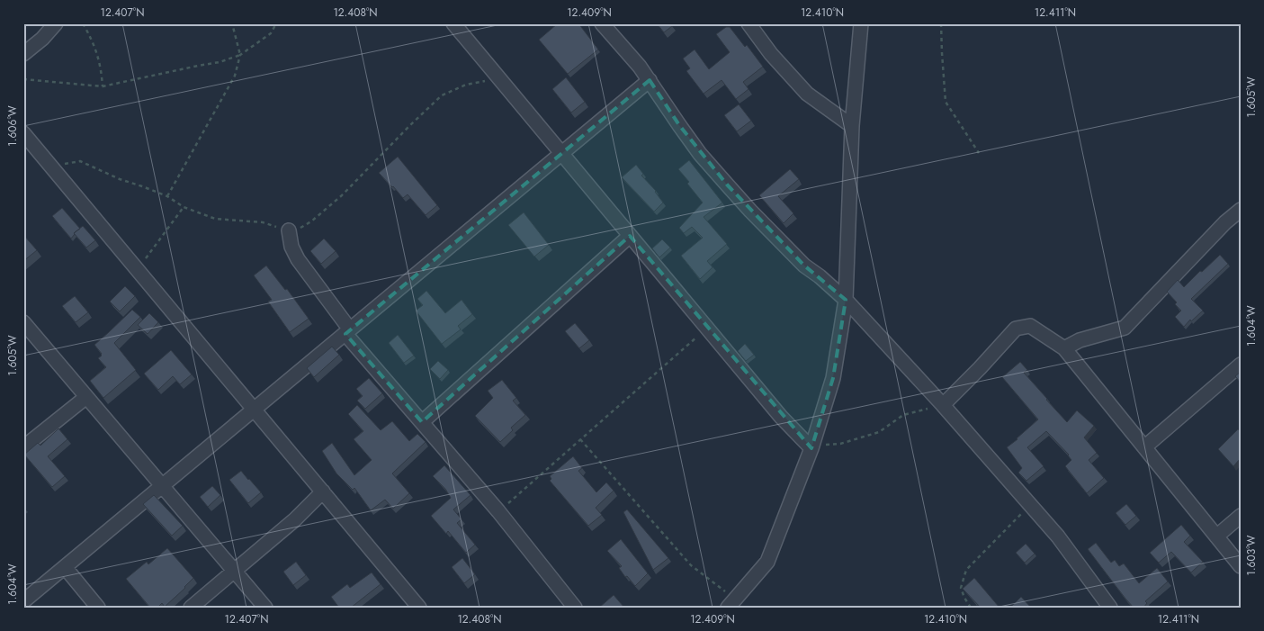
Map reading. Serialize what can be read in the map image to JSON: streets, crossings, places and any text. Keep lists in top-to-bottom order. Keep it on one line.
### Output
{"coordinates":["12.407°N","12.408°N","12.409°N","12.410°N","12.411°N","1.605°W","1.606°W","1.604°W","1.603°W"]}
